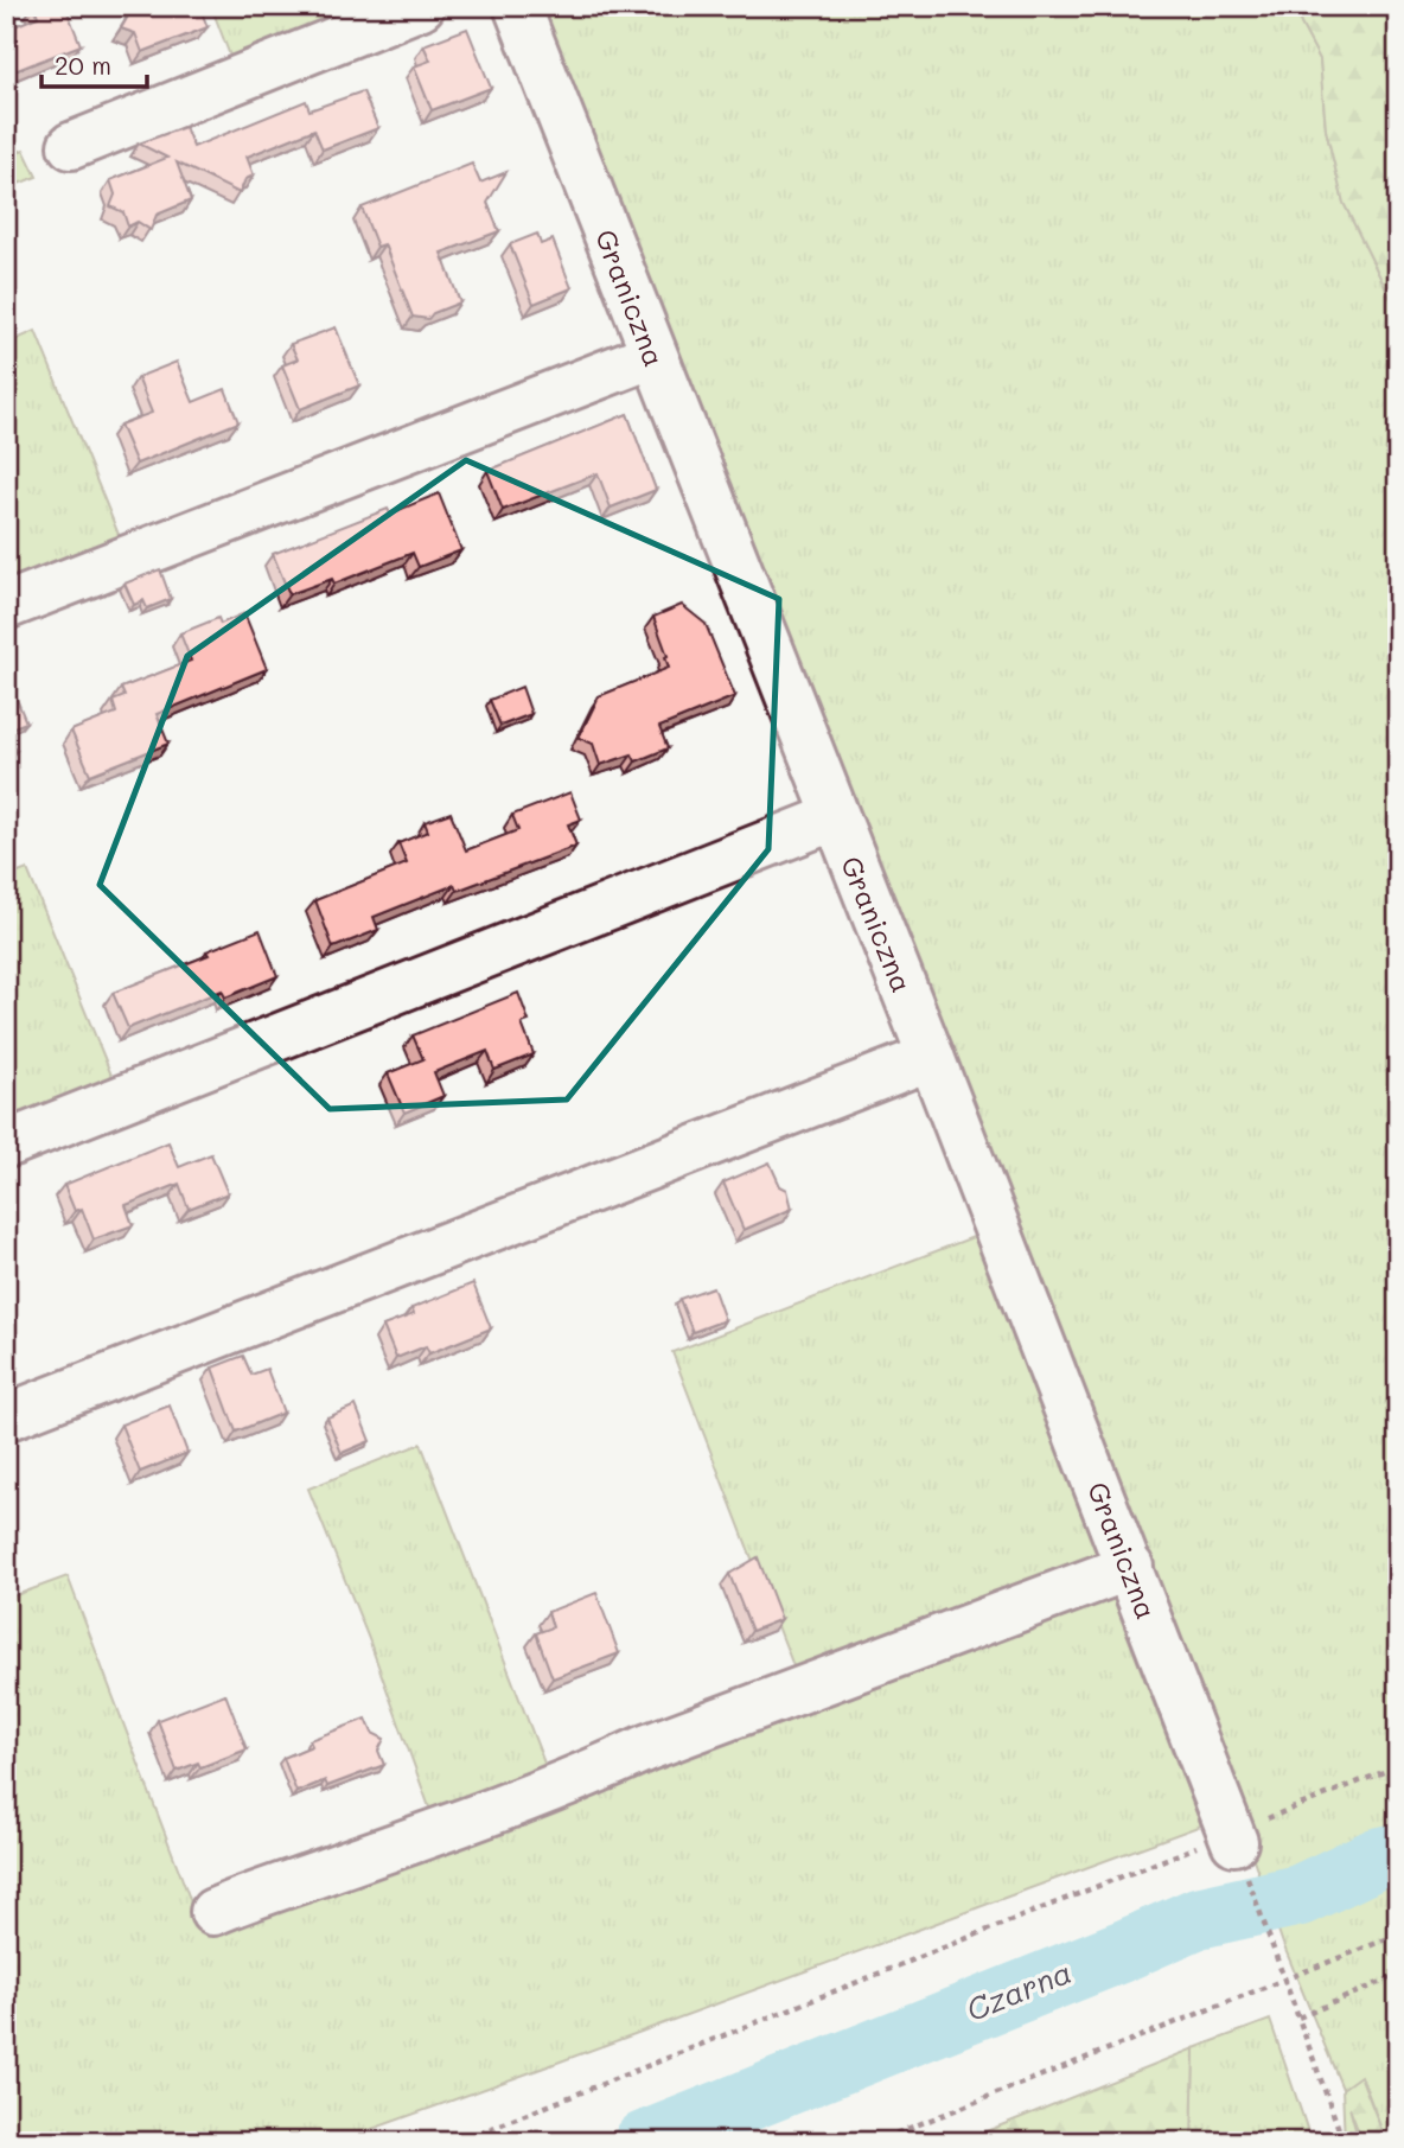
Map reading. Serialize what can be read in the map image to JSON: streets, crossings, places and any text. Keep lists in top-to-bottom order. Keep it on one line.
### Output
{"streets":{"street":["Graniczna"]},"water":["Czarna"],"scale_bar":"20 m"}
